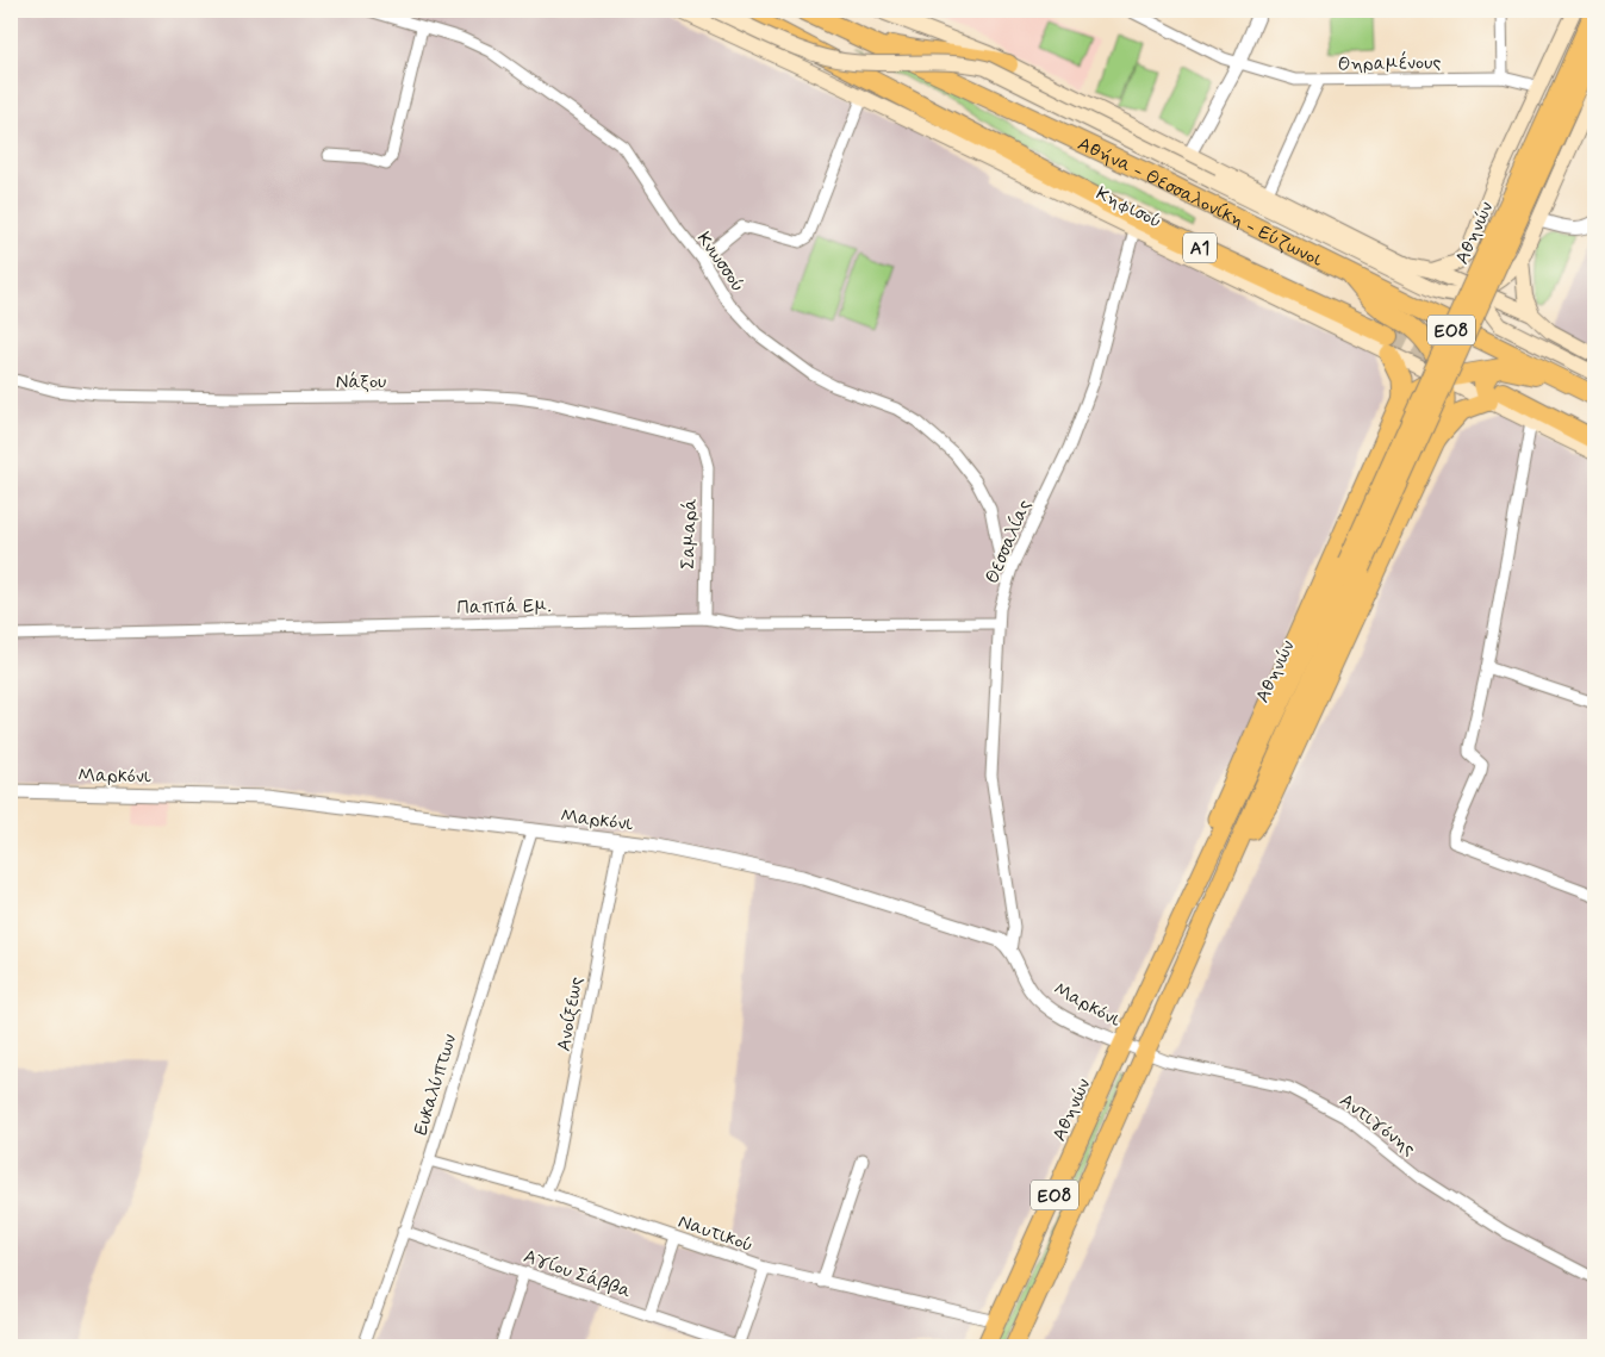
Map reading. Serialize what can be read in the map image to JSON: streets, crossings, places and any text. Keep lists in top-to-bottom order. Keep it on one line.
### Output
{"streets":{"highway":["Αθήνα - Θεσσαλονίκη - Εύζωνοι","Αθηνών","Α1","ΕΟ8"],"main road":["Κηφισού"],"street":["Θηραμένους","Κνωσσού","Νάξου","Σαμαρά","Θεσσαλίας","Παππά Εμ.","Μαρκόνι","Ανοίξεως","Ευκαλύπτων","Αντιγόνης","Ναυτικού","Αγίου Σάββα"]},"crossings":[["Θηραμένους","Αθηνών"],["Κηφισού","Α1"],["Κηφισού","Θεσσαλίας"],["Αθηνών","Μαρκόνι"],["Αθηνών","Αντιγόνης"],["Αθηνών","Ναυτικού"],["Κνωσσού","Θεσσαλίας"],["Νάξου","Σαμαρά"],["Σαμαρά","Παππά Εμ."],["Θεσσαλίας","Παππά Εμ."],["Θεσσαλίας","Μαρκόνι"],["Μαρκόνι","Ανοίξεως"],["Μαρκόνι","Ευκαλύπτων"],["Μαρκόνι","Αντιγόνης"],["Ανοίξεως","Ναυτικού"],["Ευκαλύπτων","Ναυτικού"],["Ευκαλύπτων","Αγίου Σάββα"]]}
